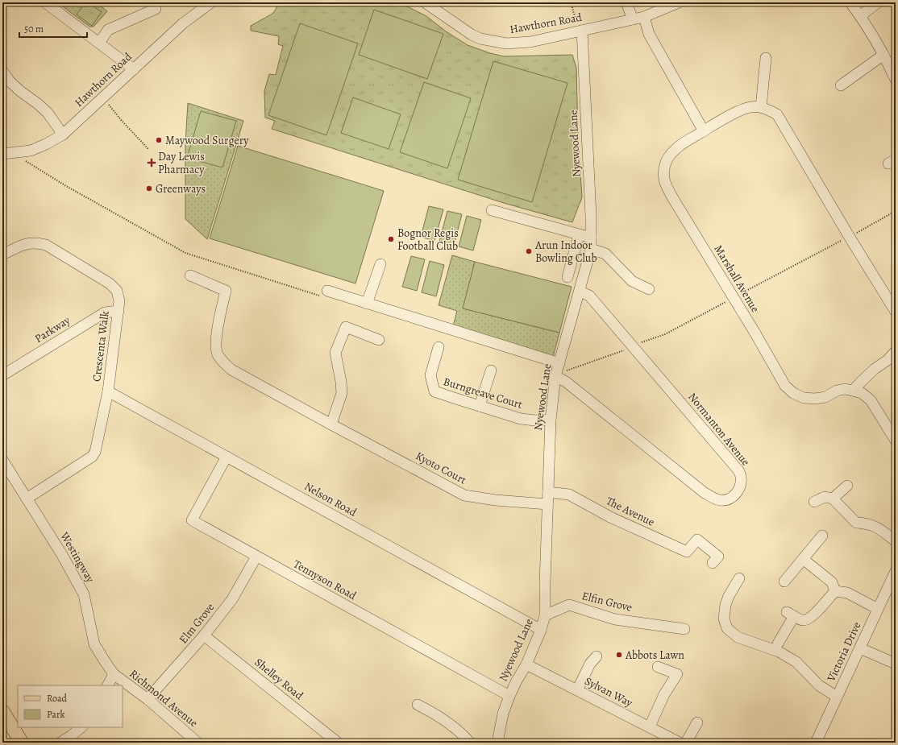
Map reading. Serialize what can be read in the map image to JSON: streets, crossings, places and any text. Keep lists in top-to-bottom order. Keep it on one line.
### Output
{"streets":{"street":["Hawthorn Road","Nyewood Lane","Marshall Avenue","Parkway","Crescenta Walk","Burngreave Court","Normanton Avenue","Kyoto Court","Nelson Road","The Avenue","Westingway","Tennyson Road","Elfin Grove","Elm Grove","Victoria Drive","Shelley Road","Sylvan Way","Richmond Avenue"]},"crossings":[["Hawthorn Road","Nyewood Lane"],["Nyewood Lane","Burngreave Court"],["Nyewood Lane","Normanton Avenue"],["Nyewood Lane","Kyoto Court"],["Nyewood Lane","Nelson Road"],["Nyewood Lane","The Avenue"],["Nyewood Lane","Tennyson Road"],["Nyewood Lane","Elfin Grove"],["Nyewood Lane","Sylvan Way"],["Parkway","Crescenta Walk"],["Crescenta Walk","Nelson Road"],["Crescenta Walk","Westingway"],["Nelson Road","Tennyson Road"],["Westingway","Richmond Avenue"],["Tennyson Road","Elm Grove"],["Elm Grove","Shelley Road"],["Elm Grove","Richmond Avenue"]],"places":{"other":["Maywood Surgery","Greenways","Bognor Regis Football Club","Arun Indoor Bowling Club","Abbots Lawn"],"health":["Day Lewis Pharmacy"]},"legend":["Road","Park"],"scale_bar":"50 m"}
